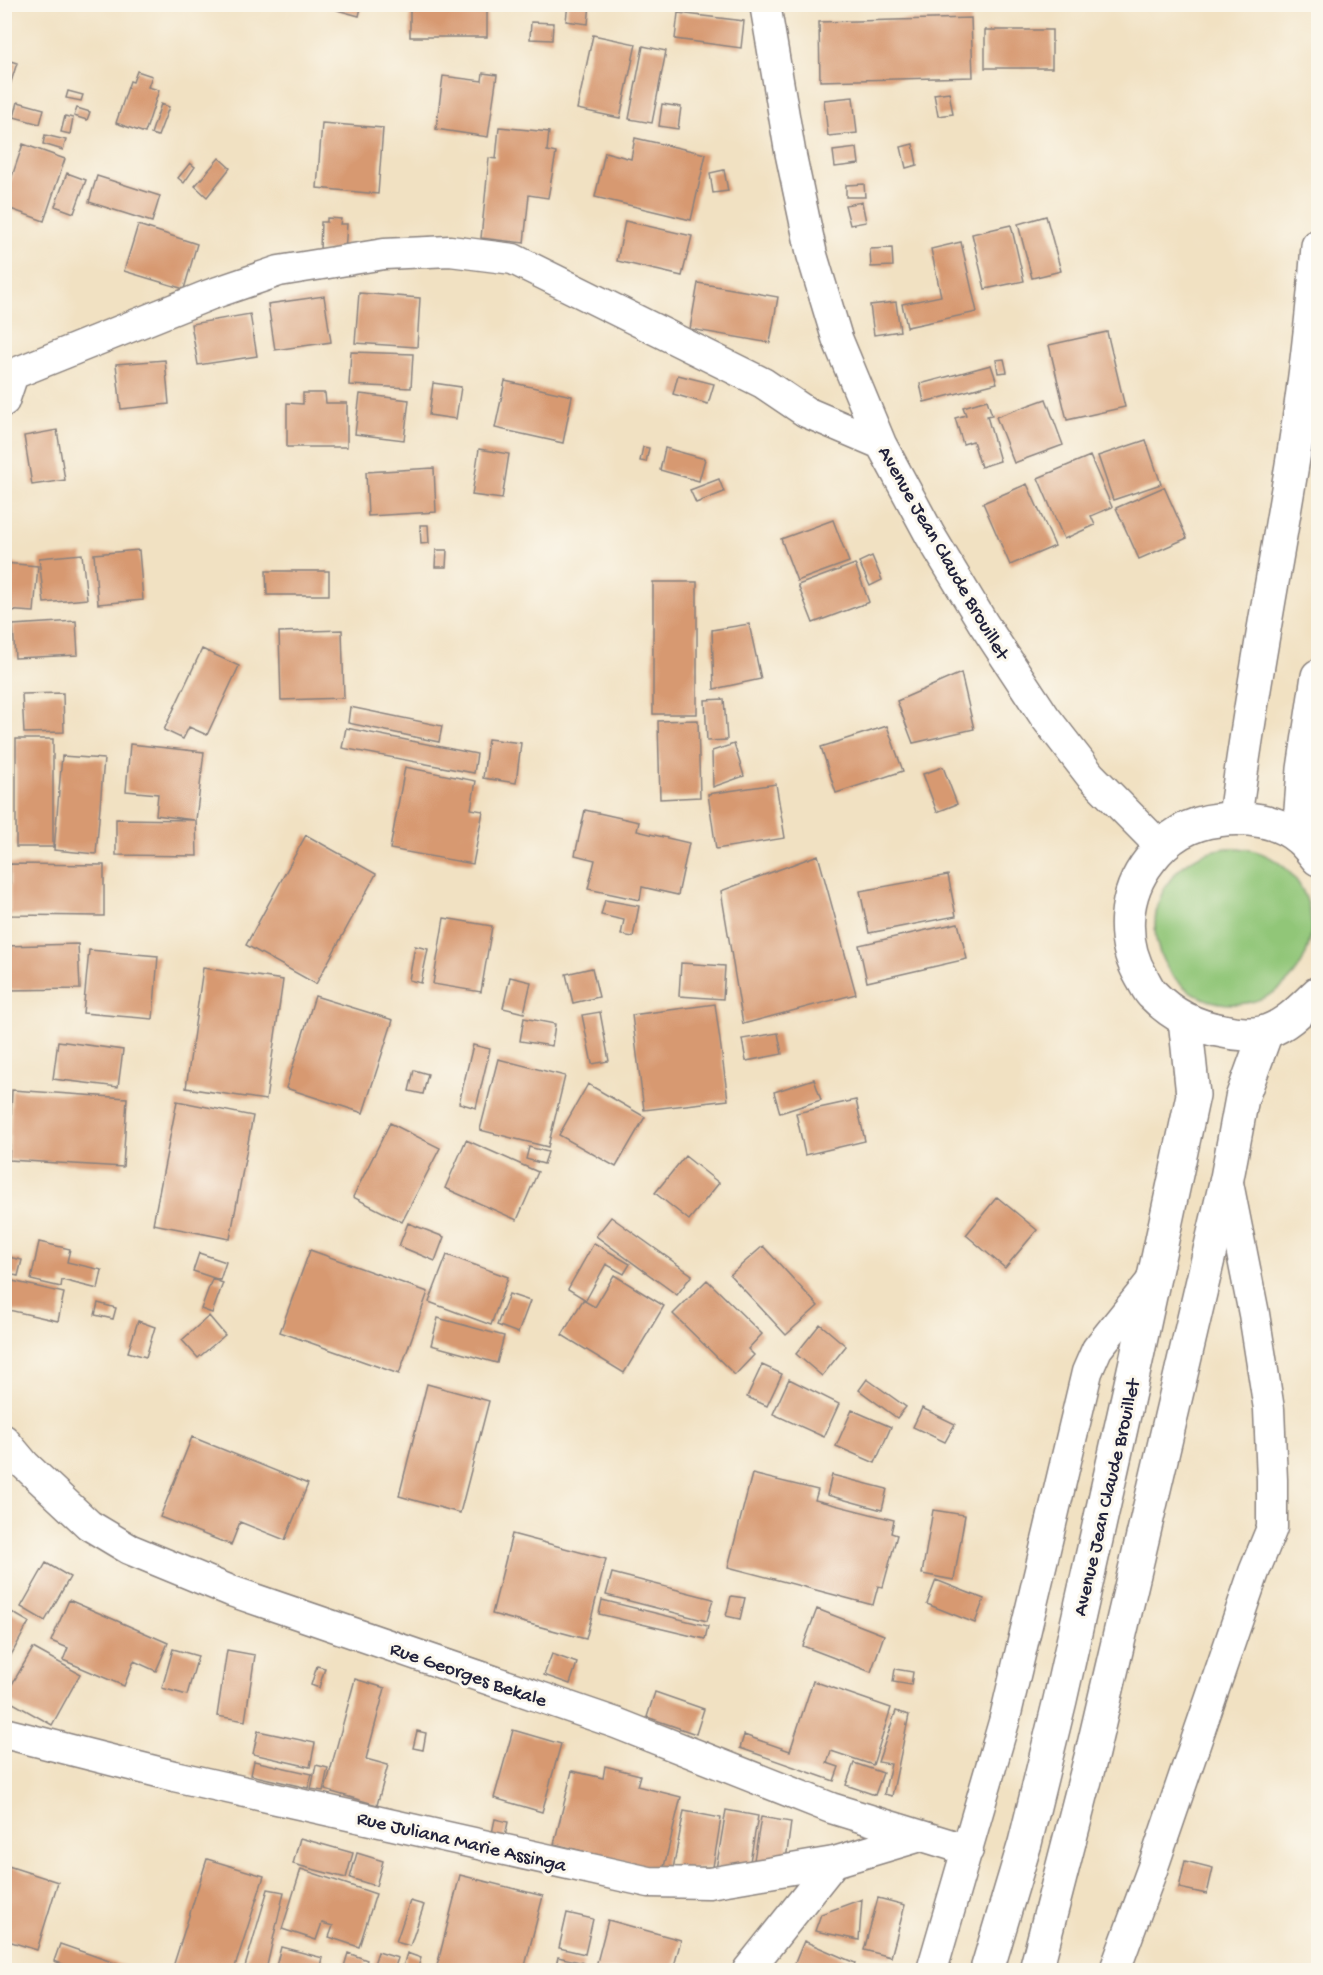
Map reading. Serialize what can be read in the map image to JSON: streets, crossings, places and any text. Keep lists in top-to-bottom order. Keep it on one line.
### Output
{"streets":{"main road":["Avenue Jean Claude Brouillet"],"street":["Rue Georges Bekale","Rue Juliana Marie Assinga"]},"crossings":[["Rue Georges Bekale","Rue Juliana Marie Assinga"]]}
